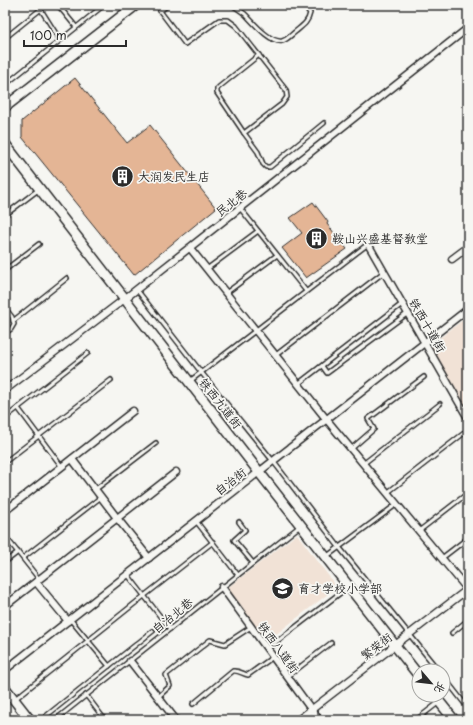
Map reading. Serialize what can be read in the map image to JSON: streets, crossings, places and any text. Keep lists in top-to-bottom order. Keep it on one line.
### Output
{"streets":{"main road":["铁西九道街"],"street":["民北巷","铁西十道街","自治街","繁荣街","铁西八道街"],"lane":["自治北巷"]},"crossings":[["民北巷","铁西九道街"],["铁西十道街","自治街"],["铁西九道街","自治街"],["铁西九道街","自治北巷"],["铁西九道街","繁荣街"],["自治北巷","铁西八道街"],["繁荣街","铁西八道街"]],"places":{"building":["大润发民生店","鞍山兴盛基督教堂"],"school or university":["育才学校小学部"]},"scale_bar":"100 m","north":"bottom right"}
